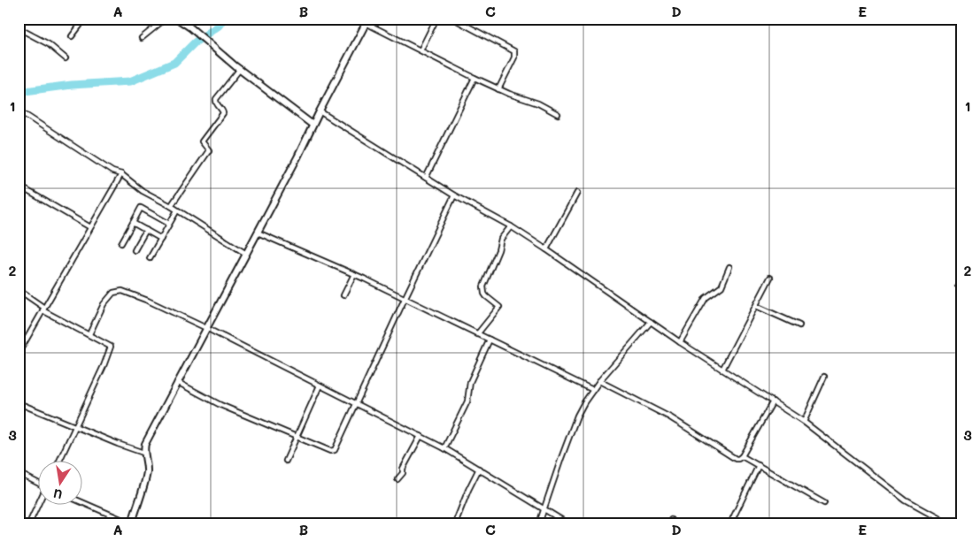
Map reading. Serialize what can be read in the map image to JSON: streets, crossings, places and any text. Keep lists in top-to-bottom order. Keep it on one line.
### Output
{"north":"bottom","grid":{"columns":["A","B","C","D","E"],"rows":["1","2","3"]}}
